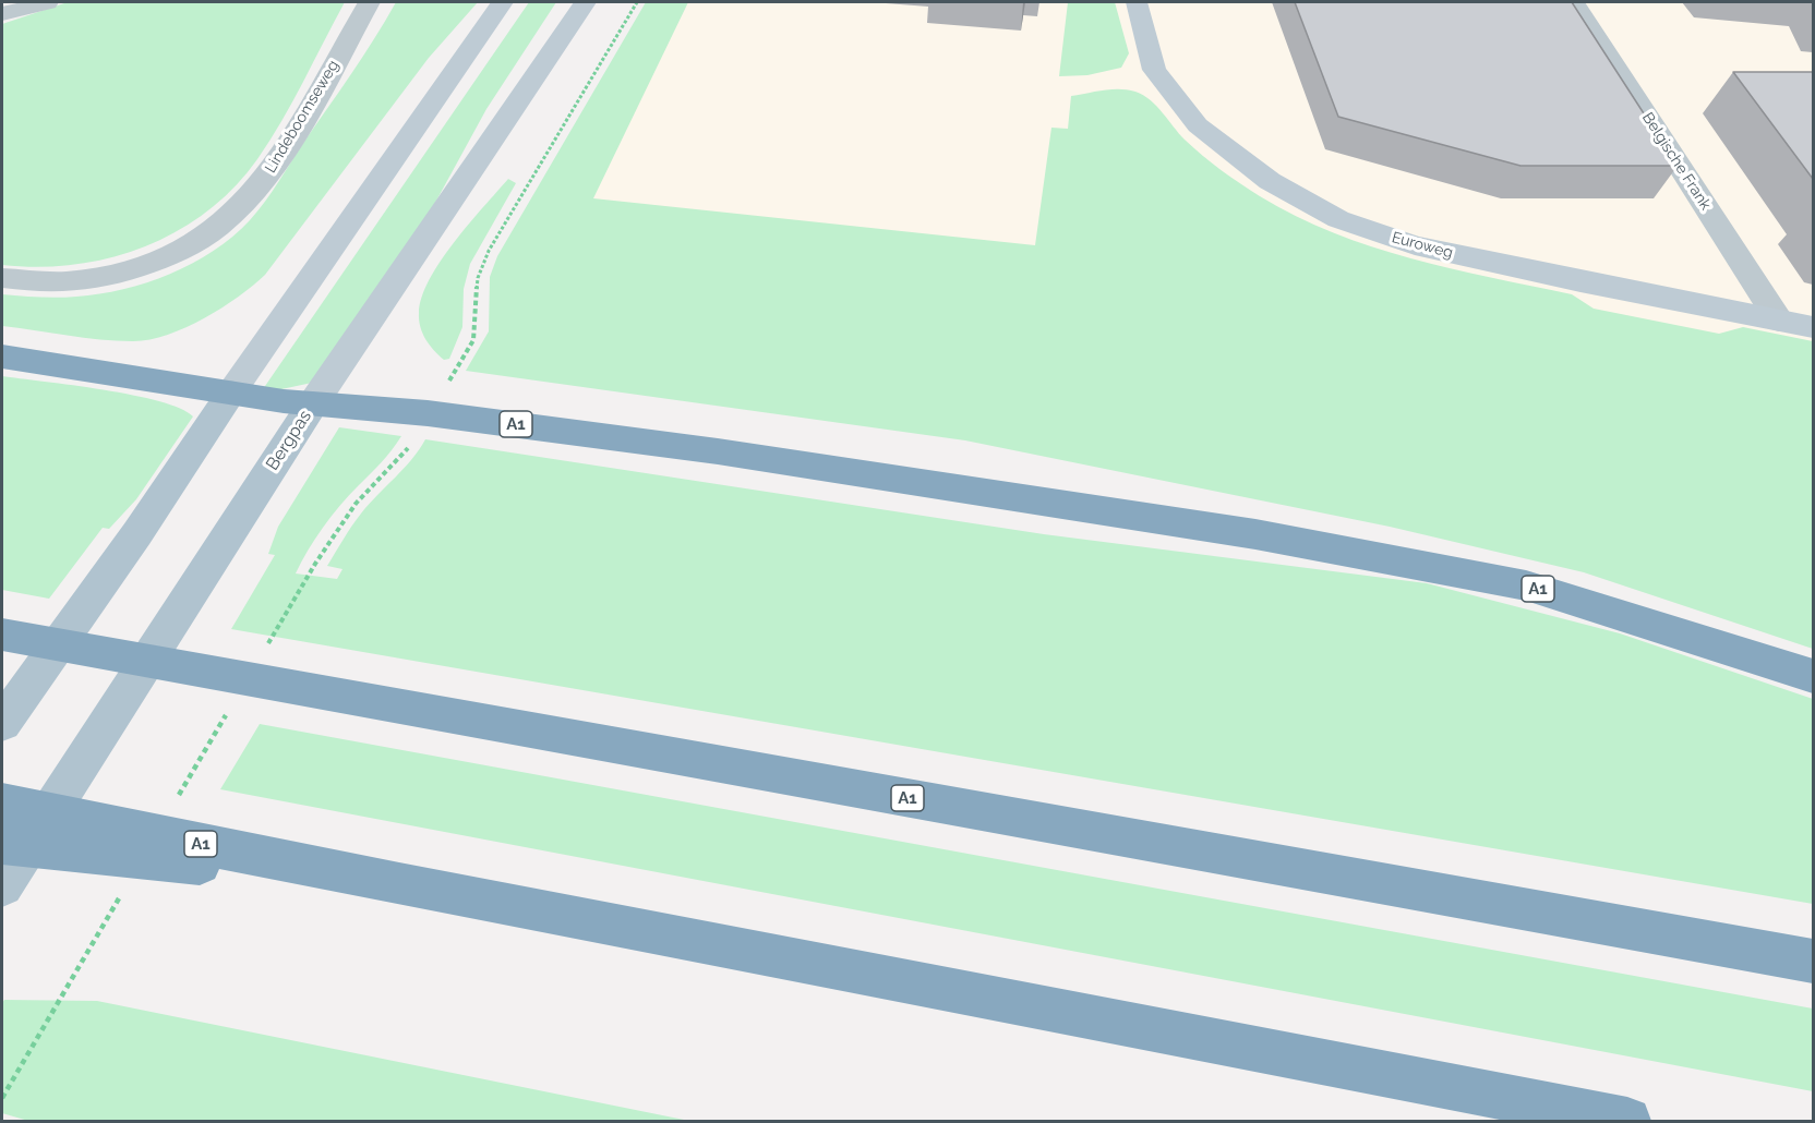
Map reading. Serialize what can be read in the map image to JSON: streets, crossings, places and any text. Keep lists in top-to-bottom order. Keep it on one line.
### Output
{"streets":{"highway":["A1"],"main road":["Euroweg","Bergpas"],"street":["Lindeboomseweg","Belgische Frank"]},"crossings":[["Belgische Frank","Euroweg"],["A1","Bergpas"]]}
